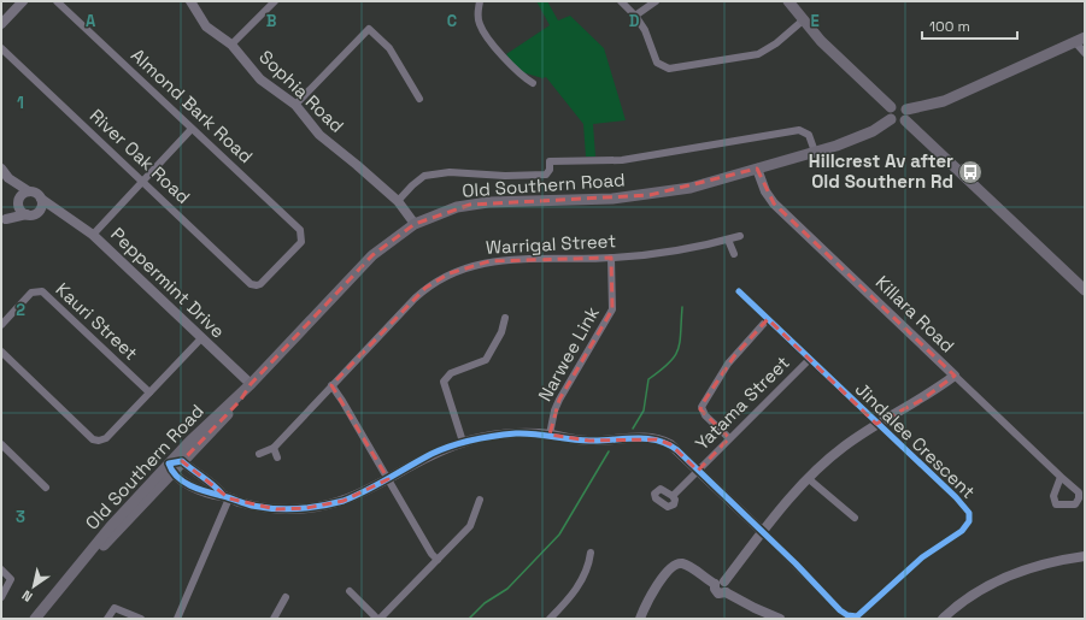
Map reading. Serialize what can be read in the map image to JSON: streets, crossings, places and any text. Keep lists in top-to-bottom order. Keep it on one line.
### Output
{"streets":{"main road":["Old Southern Road"],"street":["Sophia Road","Almond Bark Road","River Oak Road","Warrigal Street","Peppermint Drive","Killara Road","Kauri Street","Narwee Link","Yatama Street","Jindalee Crescent"]},"crossings":[["Sophia Road","Old Southern Road"],["Almond Bark Road","River Oak Road"],["Old Southern Road","Peppermint Drive"],["Old Southern Road","Killara Road"],["Warrigal Street","Narwee Link"],["Yatama Street","Jindalee Crescent"]],"places":{"bus stop":["Hillcrest Av after Old Southern Rd"]},"scale_bar":"100 m","north":"bottom left","grid":{"columns":["A","B","C","D","E"],"rows":["1","2","3"]}}
